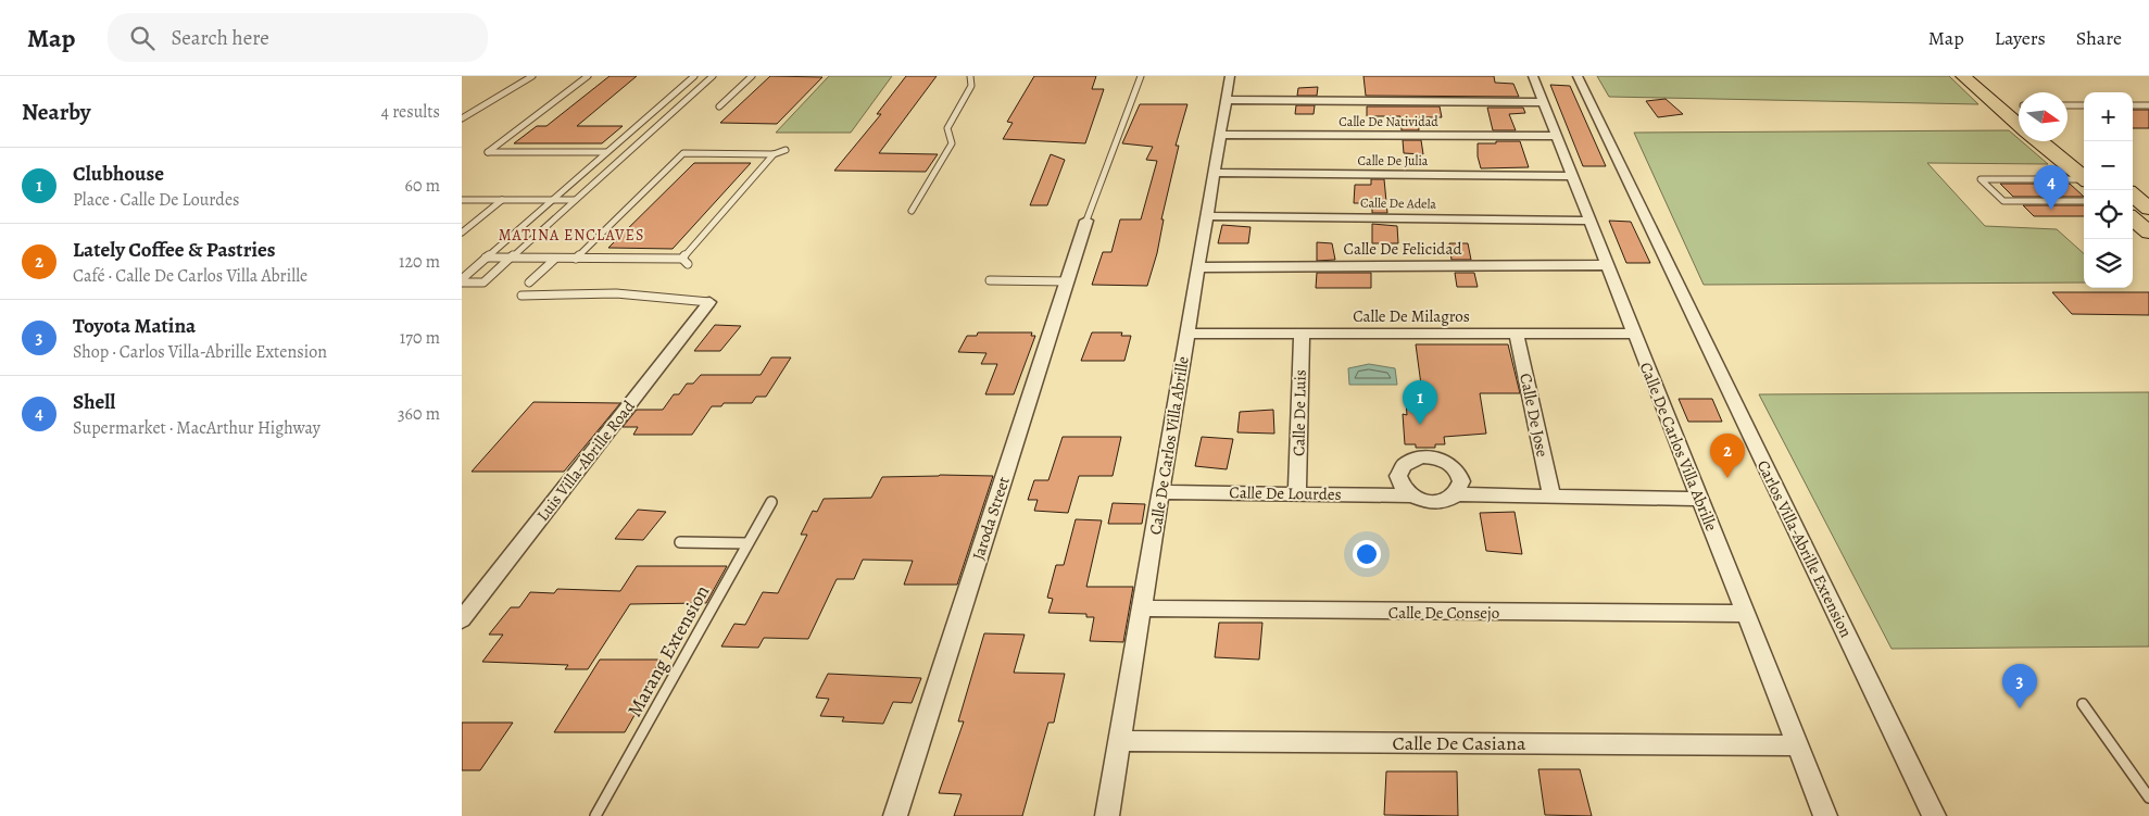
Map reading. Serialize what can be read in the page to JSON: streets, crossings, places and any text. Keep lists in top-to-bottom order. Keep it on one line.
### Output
{"streets":{"street":["Calle De Natividad","Calle De Julia","Calle De Adela","Calle De Felicidad","Calle De Milagros","Calle De Luis","Calle De Jose","Calle De Carlos Villa Abrille","Luis Villa-Abrille Road","Calle De Lourdes","Jaroda Street","Carlos Villa-Abrille Extension","Calle De Consejo","Calle De Casiana"],"lane":["Marang Extension"]},"crossings":[["Calle De Natividad","Calle De Carlos Villa Abrille"],["Calle De Julia","Calle De Carlos Villa Abrille"],["Calle De Adela","Calle De Carlos Villa Abrille"],["Calle De Felicidad","Calle De Carlos Villa Abrille"],["Calle De Milagros","Calle De Luis"],["Calle De Milagros","Calle De Jose"],["Calle De Milagros","Calle De Carlos Villa Abrille"],["Calle De Luis","Calle De Lourdes"],["Calle De Carlos Villa Abrille","Calle De Lourdes"],["Calle De Carlos Villa Abrille","Calle De Consejo"],["Calle De Carlos Villa Abrille","Calle De Casiana"]],"districts":["MATINA ENCLAVES"],"north":"right","page":{"header":"Map","search":"Search here","nav":["Map","Layers","Share"],"heading":["Nearby","4 results"],"map_buttons":["+","−"],"list":[{"mark":"1","name":"Clubhouse","note":"Place · Calle De Lourdes","value":"60 m"},{"mark":"2","name":"Lately Coffee & Pastries","note":"Café · Calle De Carlos Villa Abrille","value":"120 m"},{"mark":"3","name":"Toyota Matina","note":"Shop · Carlos Villa-Abrille Extension","value":"170 m"},{"mark":"4","name":"Shell","note":"Supermarket · MacArthur Highway","value":"360 m"}],"pins":["4","1","2","3"]}}
